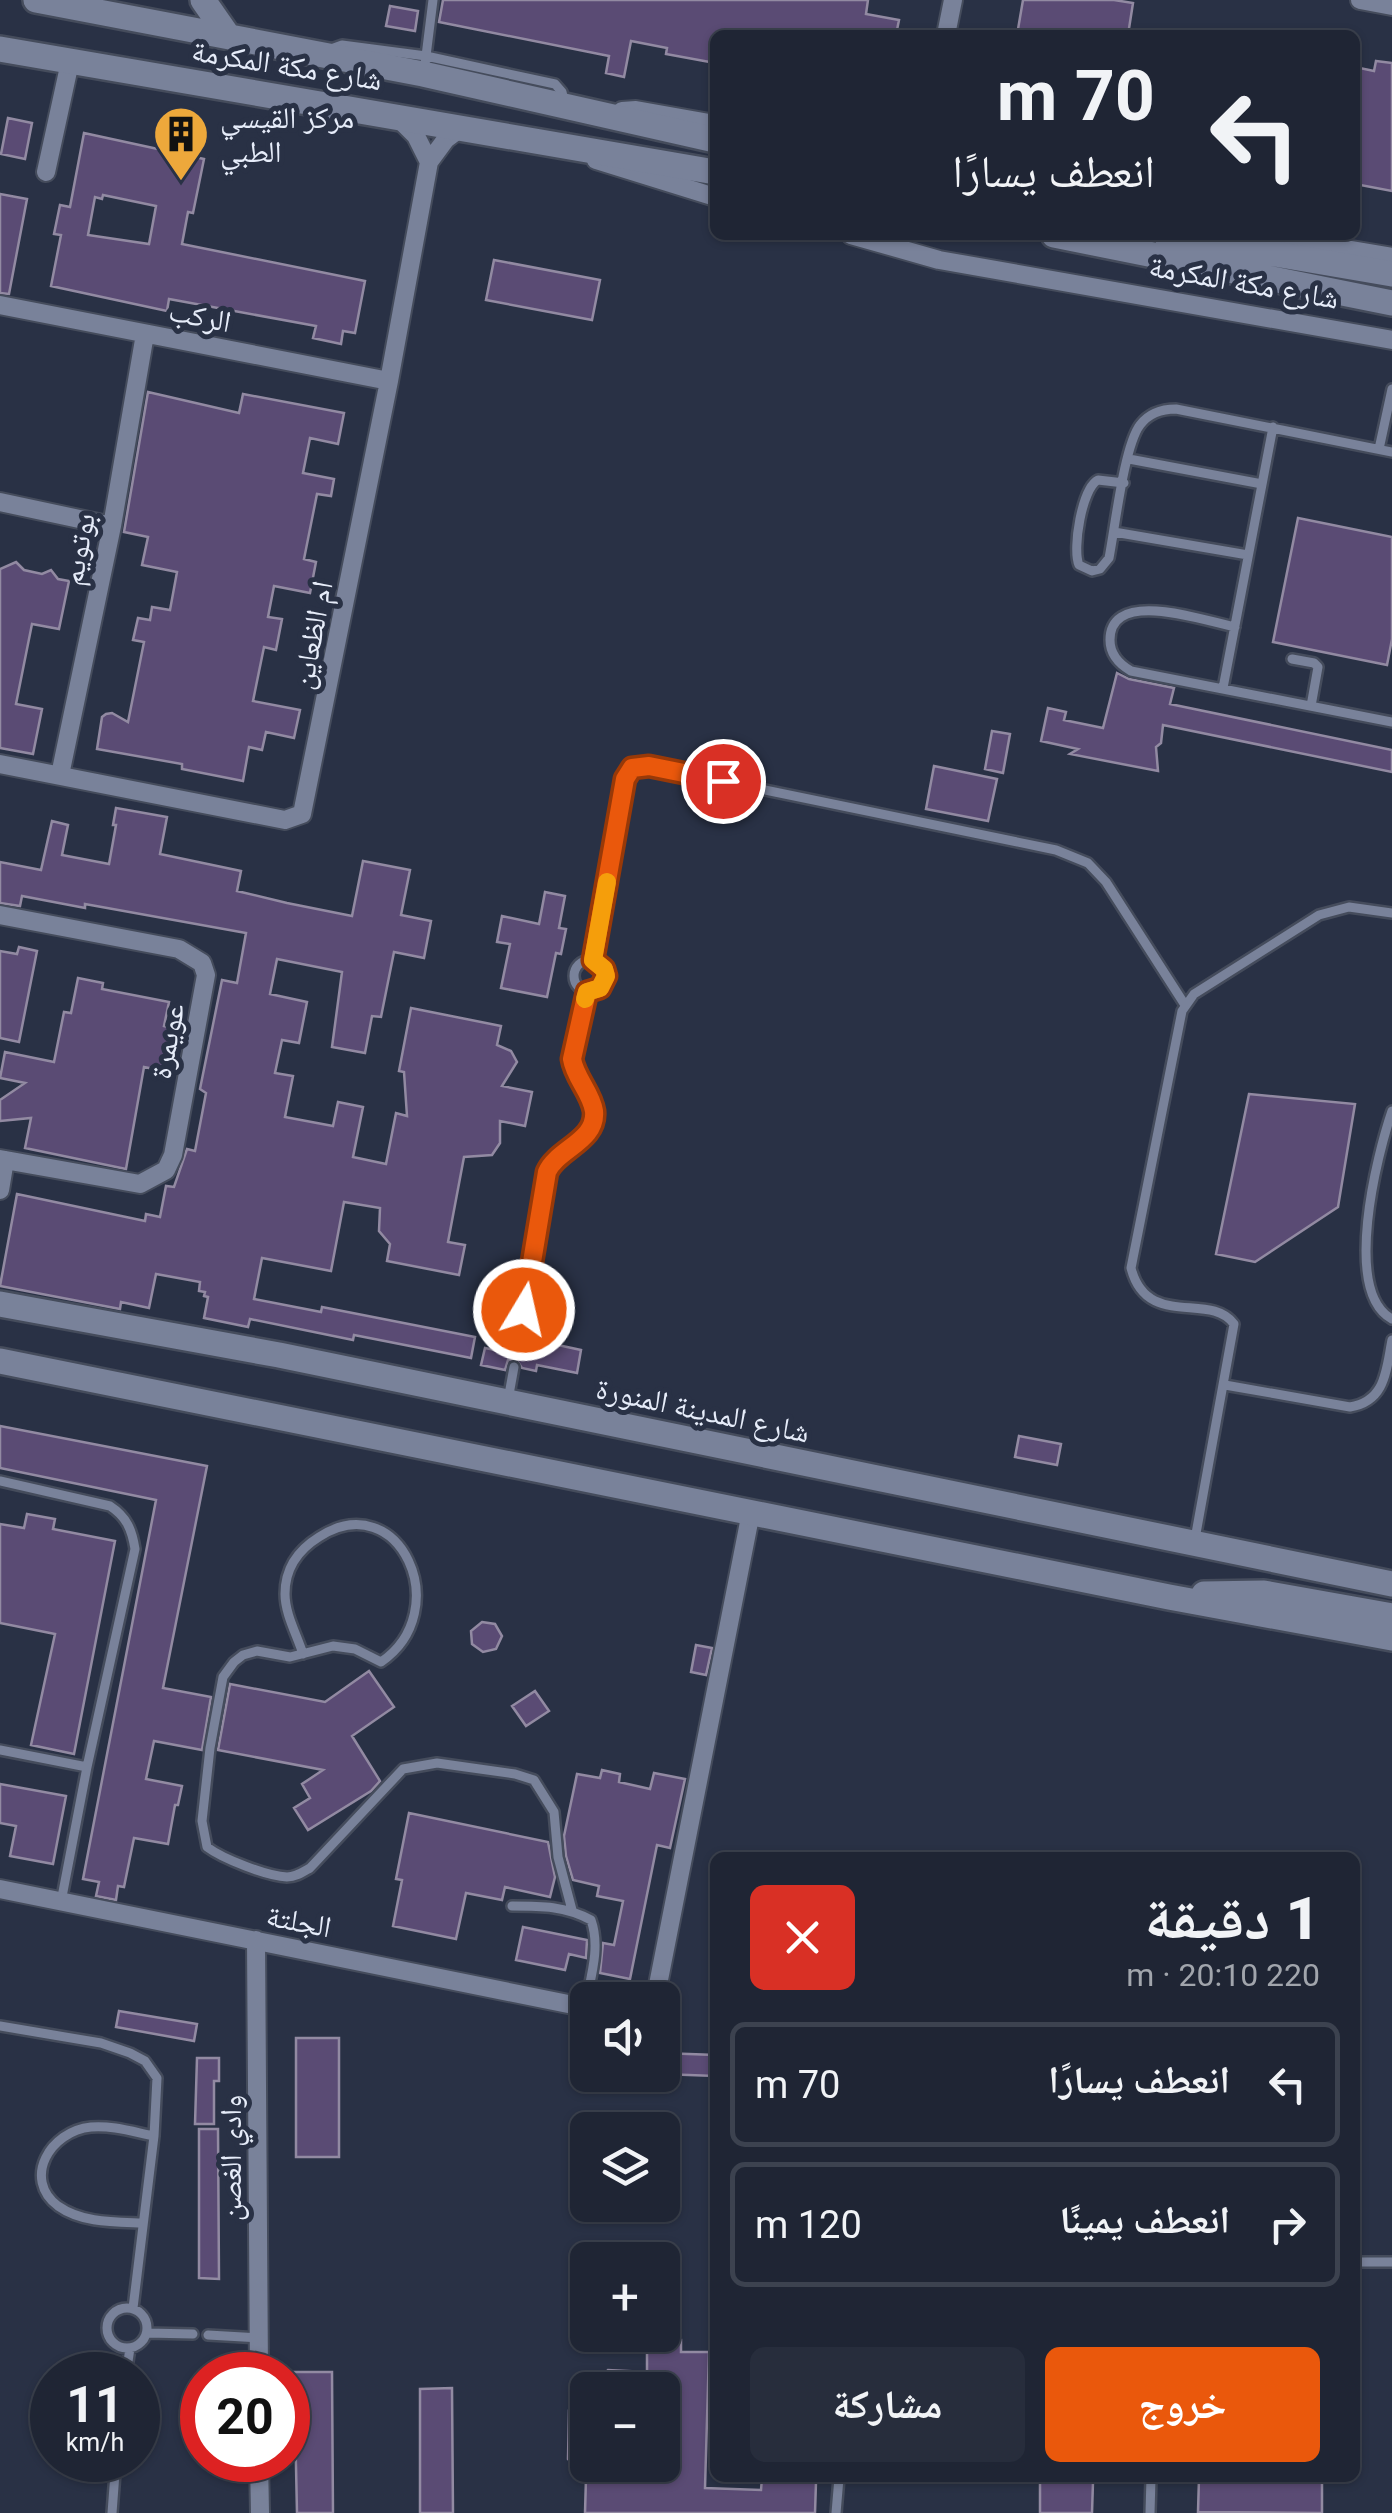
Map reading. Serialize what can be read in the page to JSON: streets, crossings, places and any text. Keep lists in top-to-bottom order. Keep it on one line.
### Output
{"streets":{"street":["شارع مكة المكرمة","الركب","بوتويم","ام الظعاين","عويمرة","شارع المدينة المنورة","الجلتة","وادي الغصن"]},"crossings":[["الركب","بوتويم"],["الركب","ام الظعاين"],["بوتويم","ام الظعاين"],["الجلتة","وادي الغصن"]],"places":{"building":["مركز القيسي الطبي"]},"page":{"turn":["70 m","انعطف يسارًا"],"heading":["1 دقيقة","220 m · 20:10"],"map_buttons":["+","−"],"list":[{"name":"انعطف يسارًا","value":"70 m"},{"name":"انعطف يمينًا","value":"120 m"}],"buttons":["خروج","مشاركة"],"speed":"11 km/h","limit":"20"}}
